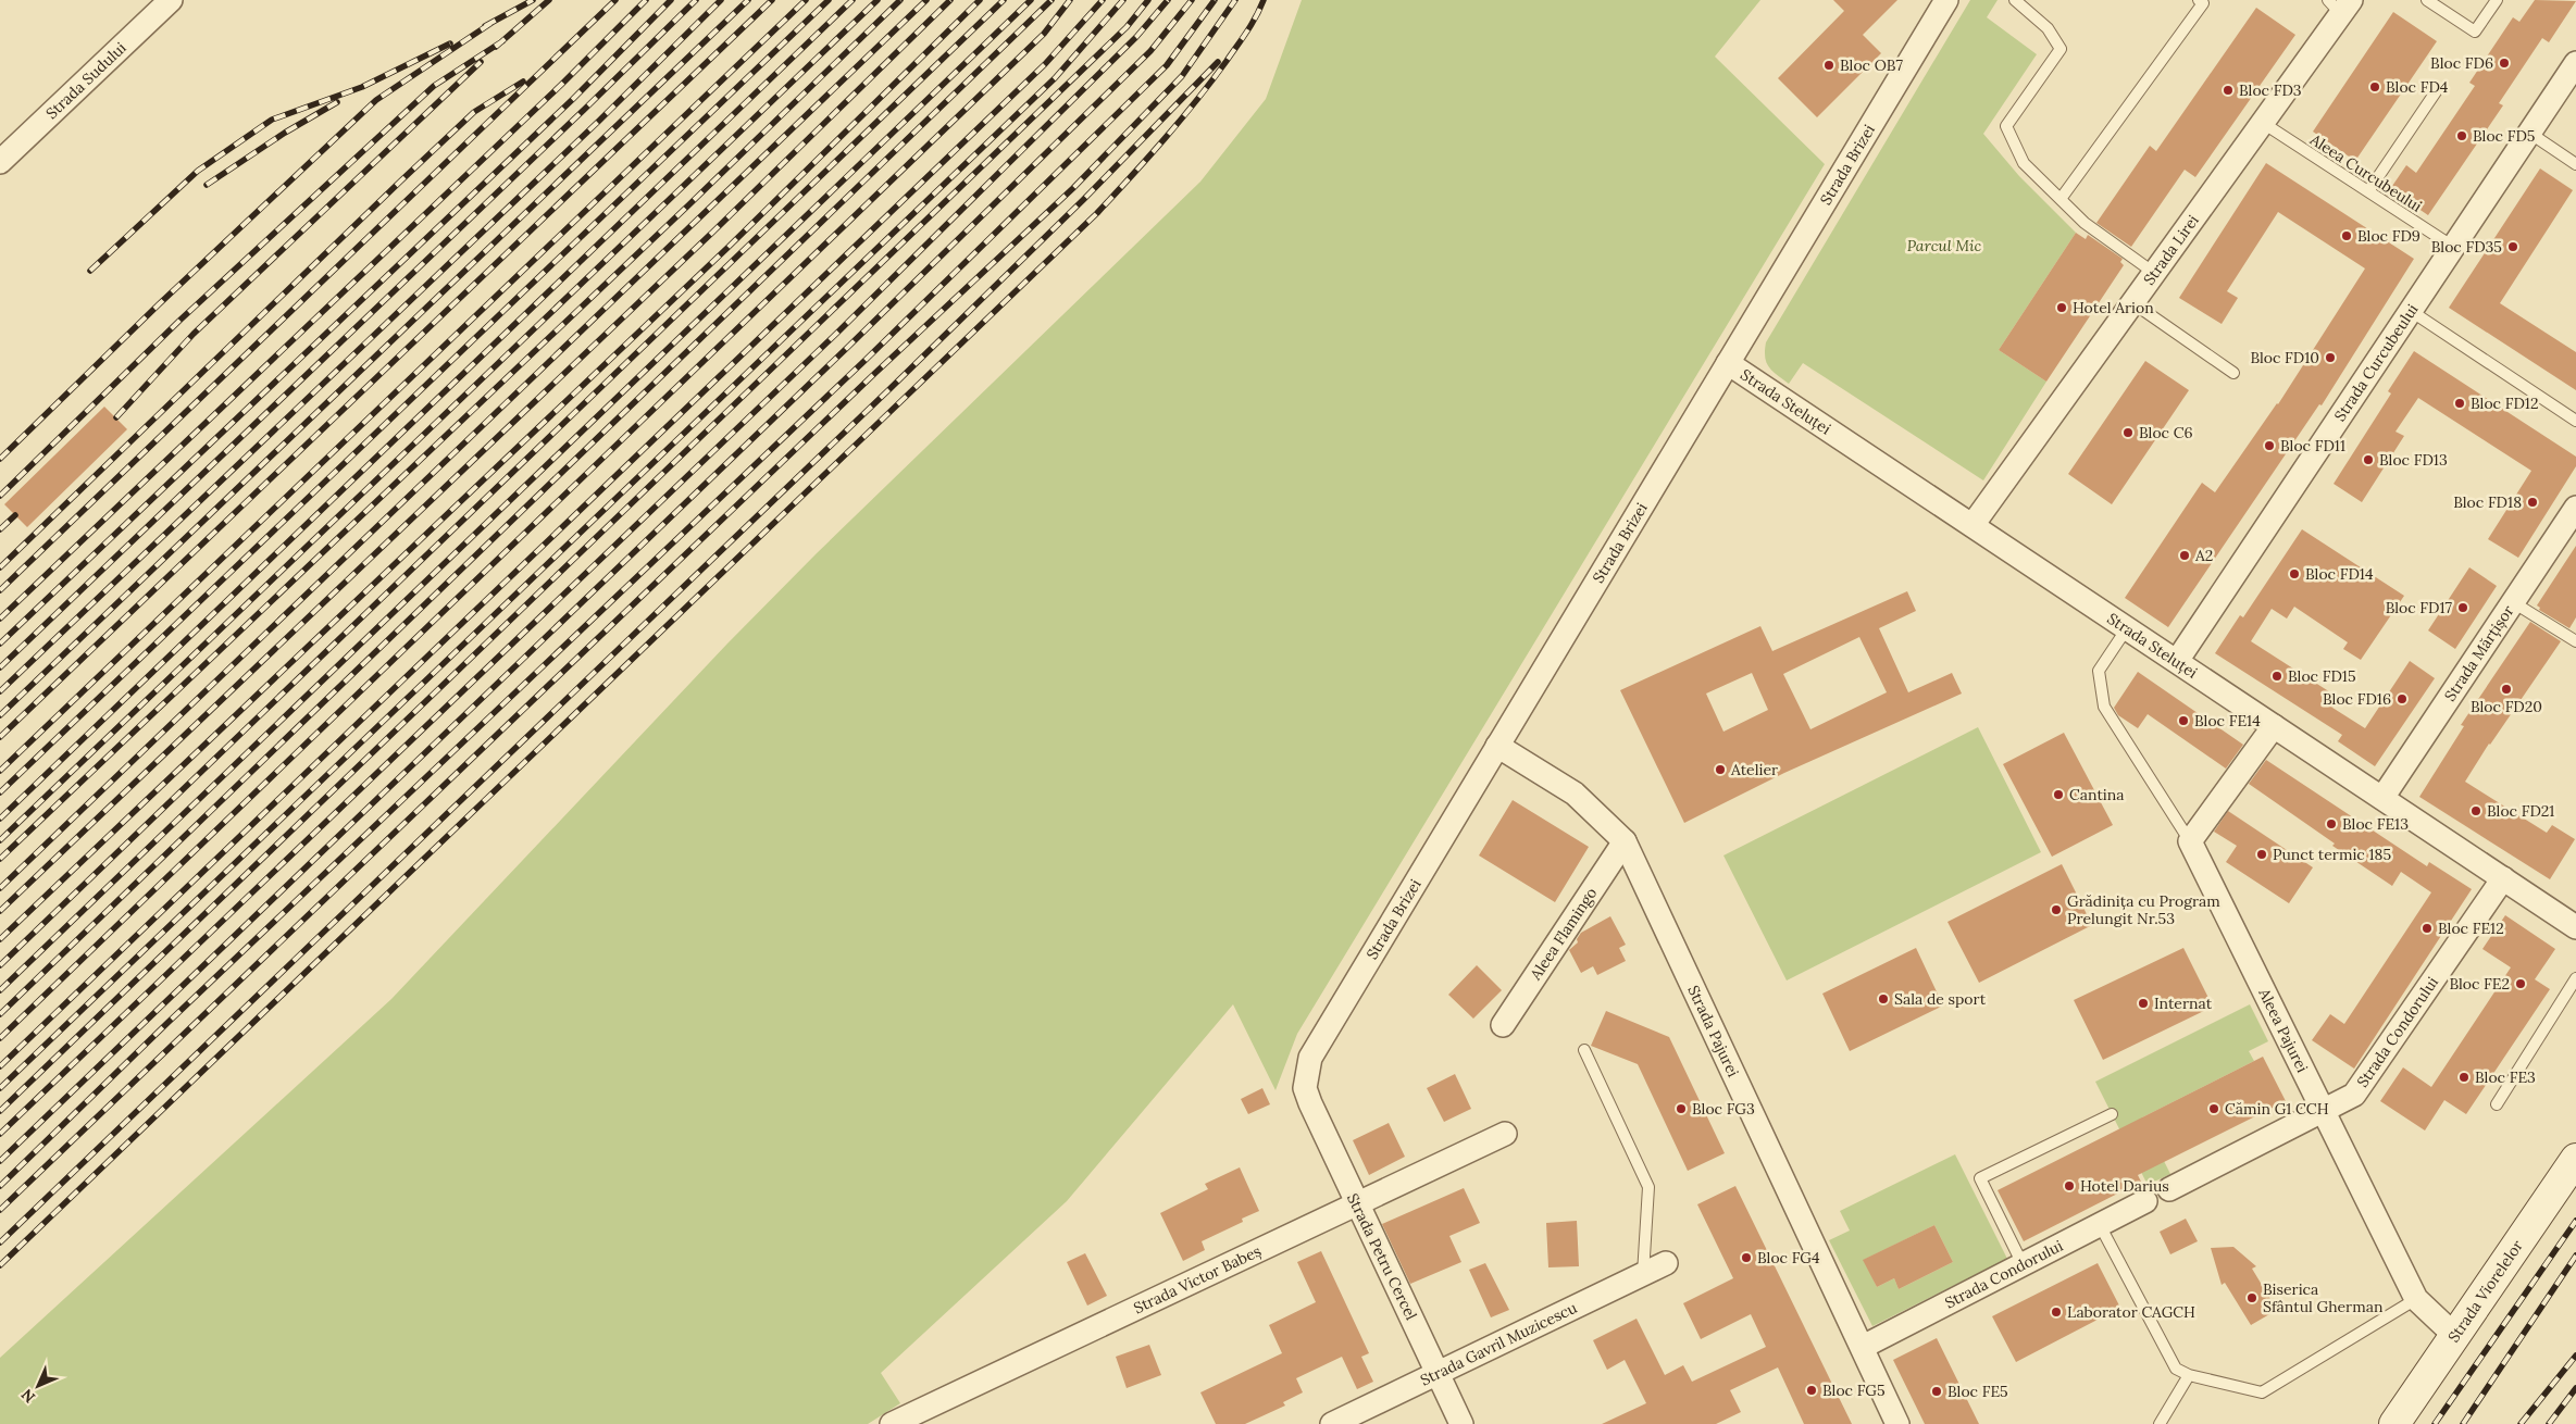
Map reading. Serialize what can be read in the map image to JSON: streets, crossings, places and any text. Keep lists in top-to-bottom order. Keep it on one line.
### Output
{"streets":{"street":["Strada Sudului","Strada Brizei","Strada Lirei","Strada Curcubeului","Strada Steluței","Strada Mărțișor","Aleea Flamingo","Strada Pajurei","Aleea Pajurei","Strada Condorului","Strada Petru Cercel","Strada Victor Babeș","Strada Viorelelor","Strada Gavril Muzicescu"],"lane":["Aleea Curcubeului"]},"crossings":[["Strada Brizei","Strada Steluței"],["Strada Brizei","Strada Pajurei"],["Strada Brizei","Strada Petru Cercel"],["Aleea Curcubeului","Strada Lirei"],["Aleea Curcubeului","Strada Curcubeului"],["Strada Lirei","Strada Steluței"],["Strada Curcubeului","Strada Steluței"],["Strada Steluței","Strada Mărțișor"],["Strada Steluței","Strada Condorului"],["Aleea Flamingo","Strada Pajurei"],["Strada Pajurei","Strada Condorului"],["Aleea Pajurei","Strada Condorului"],["Aleea Pajurei","Strada Viorelelor"],["Strada Petru Cercel","Strada Victor Babeș"],["Strada Petru Cercel","Strada Gavril Muzicescu"]],"parks":["Parcul Mic"],"places":["Bloc FD6","Bloc OB7","Bloc FD4","Bloc FD3","Bloc FD5","Bloc FD9","Bloc FD35","Hotel Arion","Bloc FD10","Bloc FD12","Bloc C6","Bloc FD11","Bloc FD13","Bloc FD18","A2","Bloc FD14","Bloc FD17","Bloc FD15","Bloc FD20","Bloc FD16","Bloc FE14","Atelier","Cantina","Bloc FD21","Bloc FE13","Punct termic 185","Grădinița cu Program Prelungit Nr.53","Bloc FE12","Bloc FE2","Sala de sport","Internat","Bloc FE3","Bloc FG3","Cămin G1 CCH","Hotel Darius","Bloc FG4","Biserica Sfântul Gherman","Laborator CAGCH","Bloc FG5","Bloc FE5"],"north":"bottom left"}
